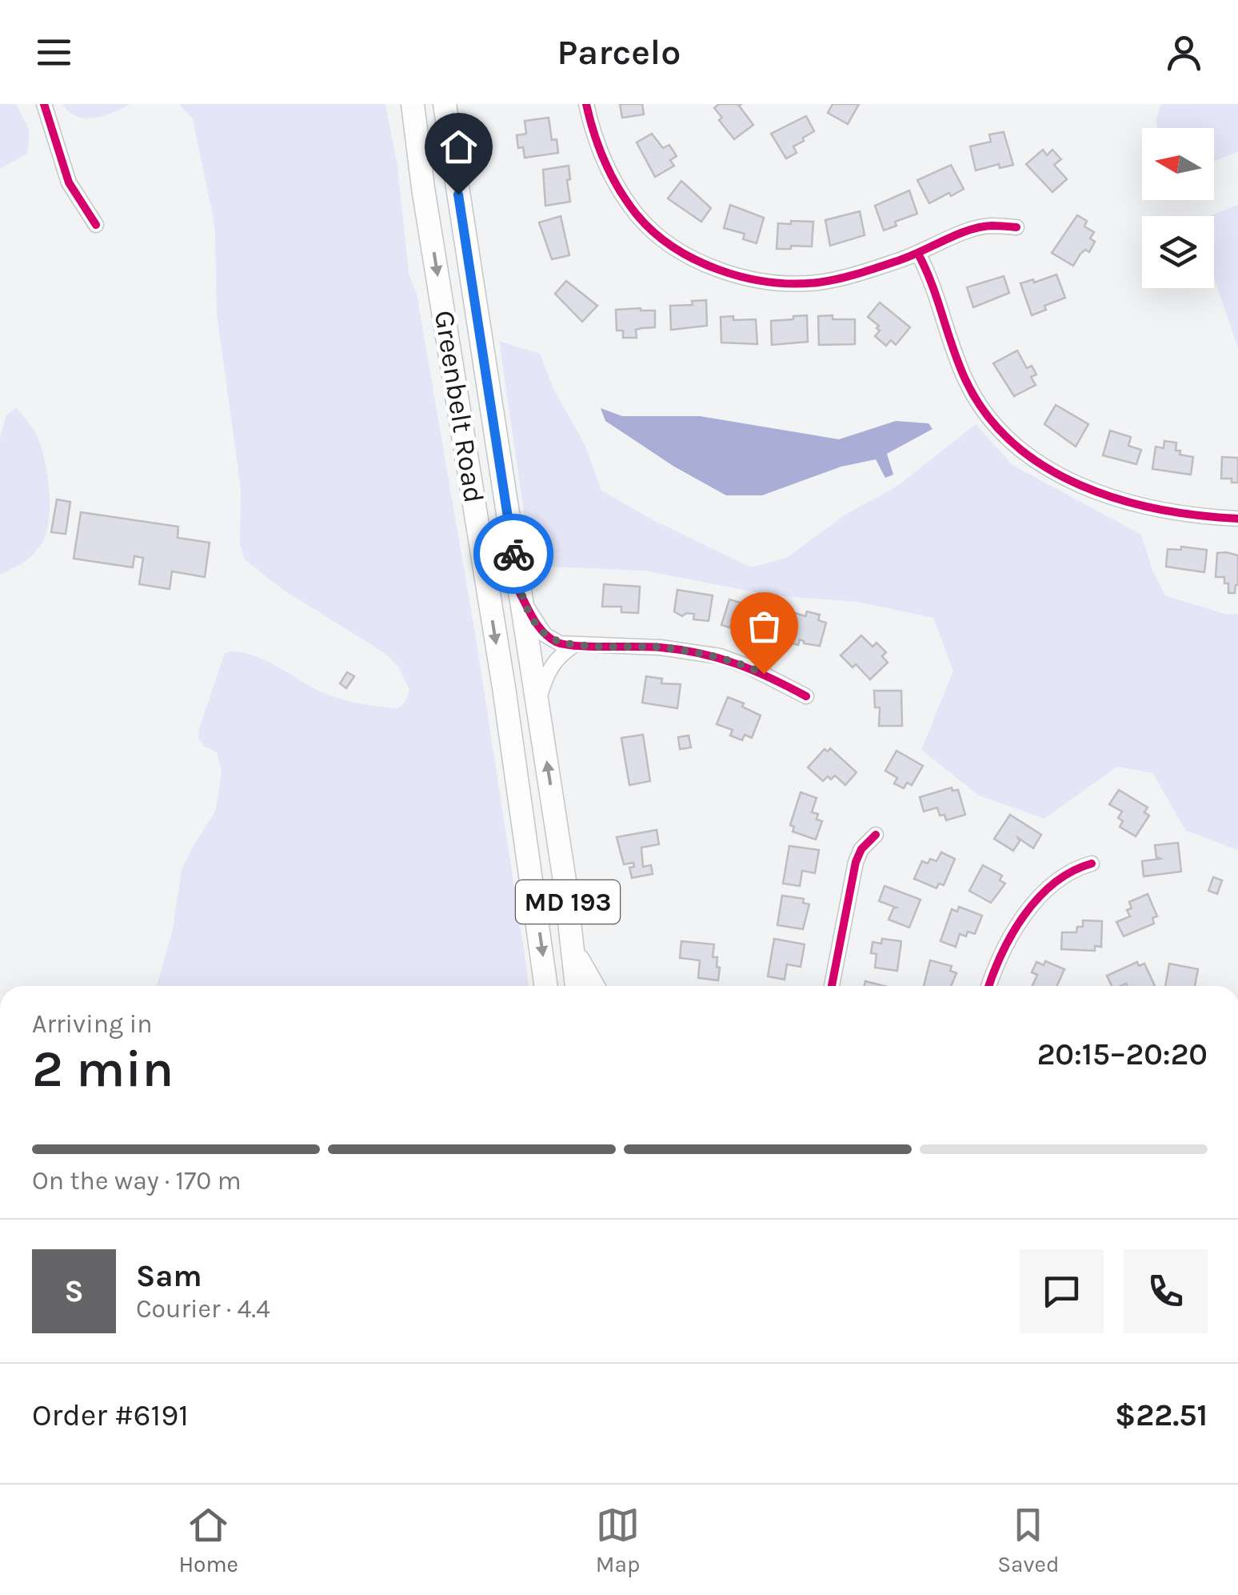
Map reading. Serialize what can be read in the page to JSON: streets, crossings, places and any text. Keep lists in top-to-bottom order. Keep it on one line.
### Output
{"streets":{"main road":["Greenbelt Road","MD 193"]},"north":"left","page":{"header":"Parcelo","heading":["2 min","Arriving in","20:15–20:20"],"panel":["Sam","Courier · 4.4","Order #6191","$22.51"],"bar":"On the way · 170 m","round":"S","tabs":["Home","Map","Saved"]}}
